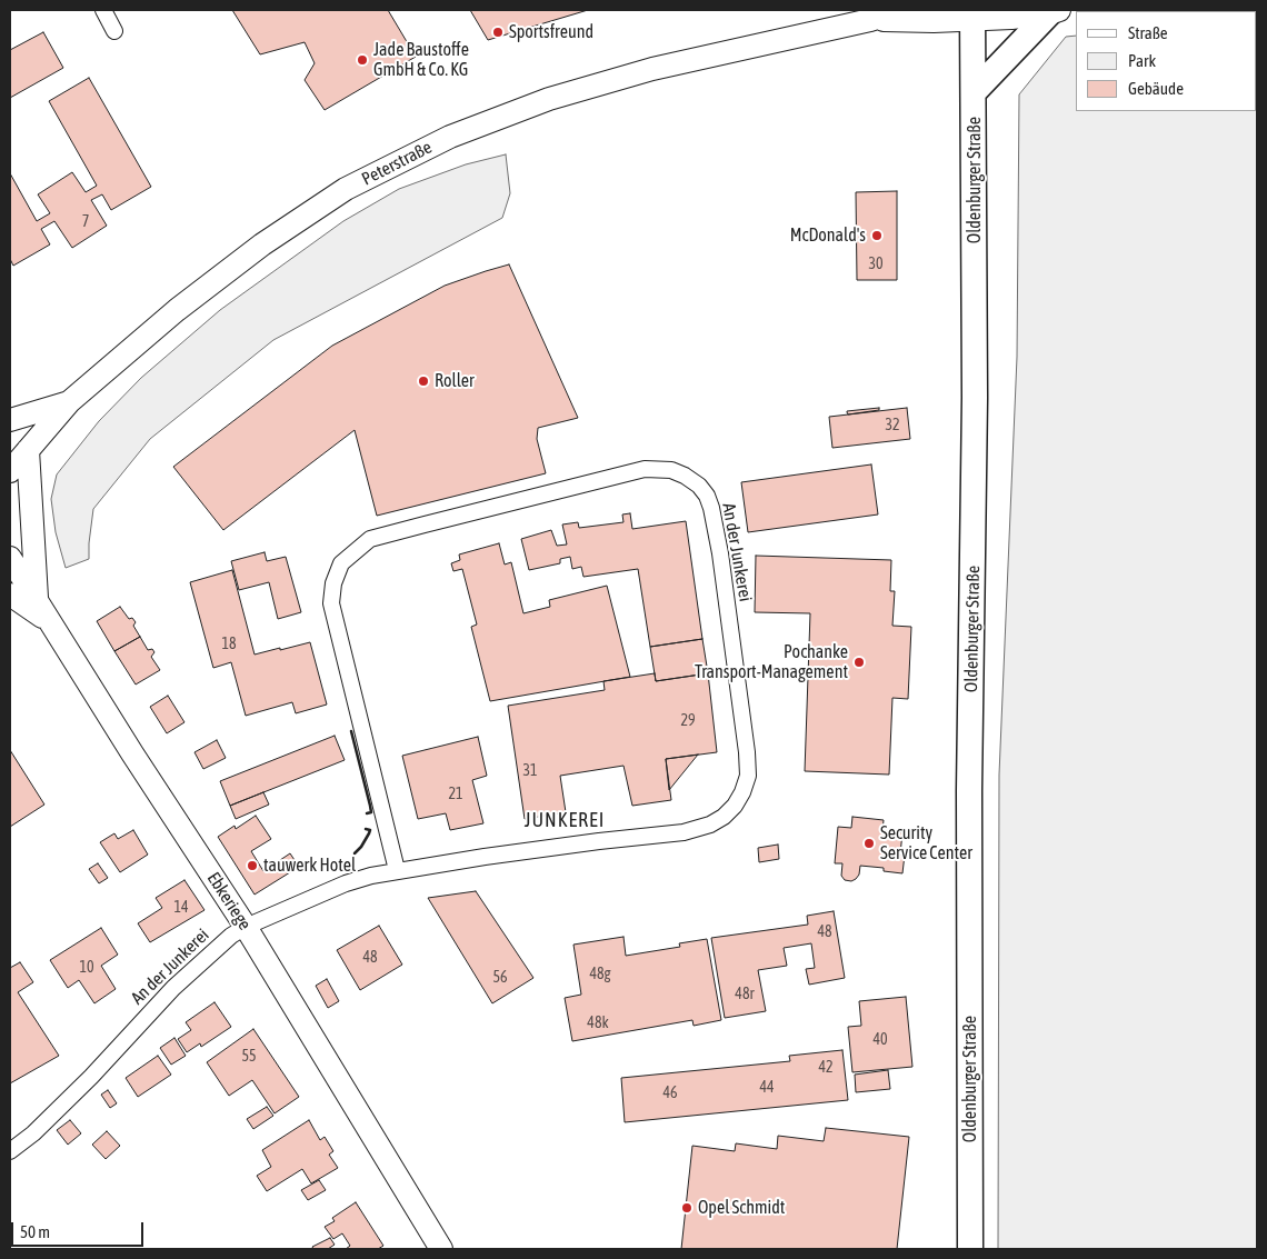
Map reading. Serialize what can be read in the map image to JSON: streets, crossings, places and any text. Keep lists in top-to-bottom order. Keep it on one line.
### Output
{"streets":{"main road":["Peterstraße","Oldenburger Straße","Ebkeriege"],"street":["An der Junkerei"]},"crossings":[["Peterstraße","Oldenburger Straße"],["An der Junkerei","Ebkeriege"]],"districts":["JUNKEREI"],"places":["Sportsfreund","Jade Baustoffe GmbH & Co. KG","McDonald's","Roller","Pochanke Transport-Management","Security Service Center","tauwerk Hotel","Opel Schmidt"],"house_numbers":["7","30","32","18","29","31","21","14","48","48","10","48g","56","48r","48k","40","55","42","44","46"],"legend":["Straße","Park","Gebäude"],"scale_bar":"50 m"}
